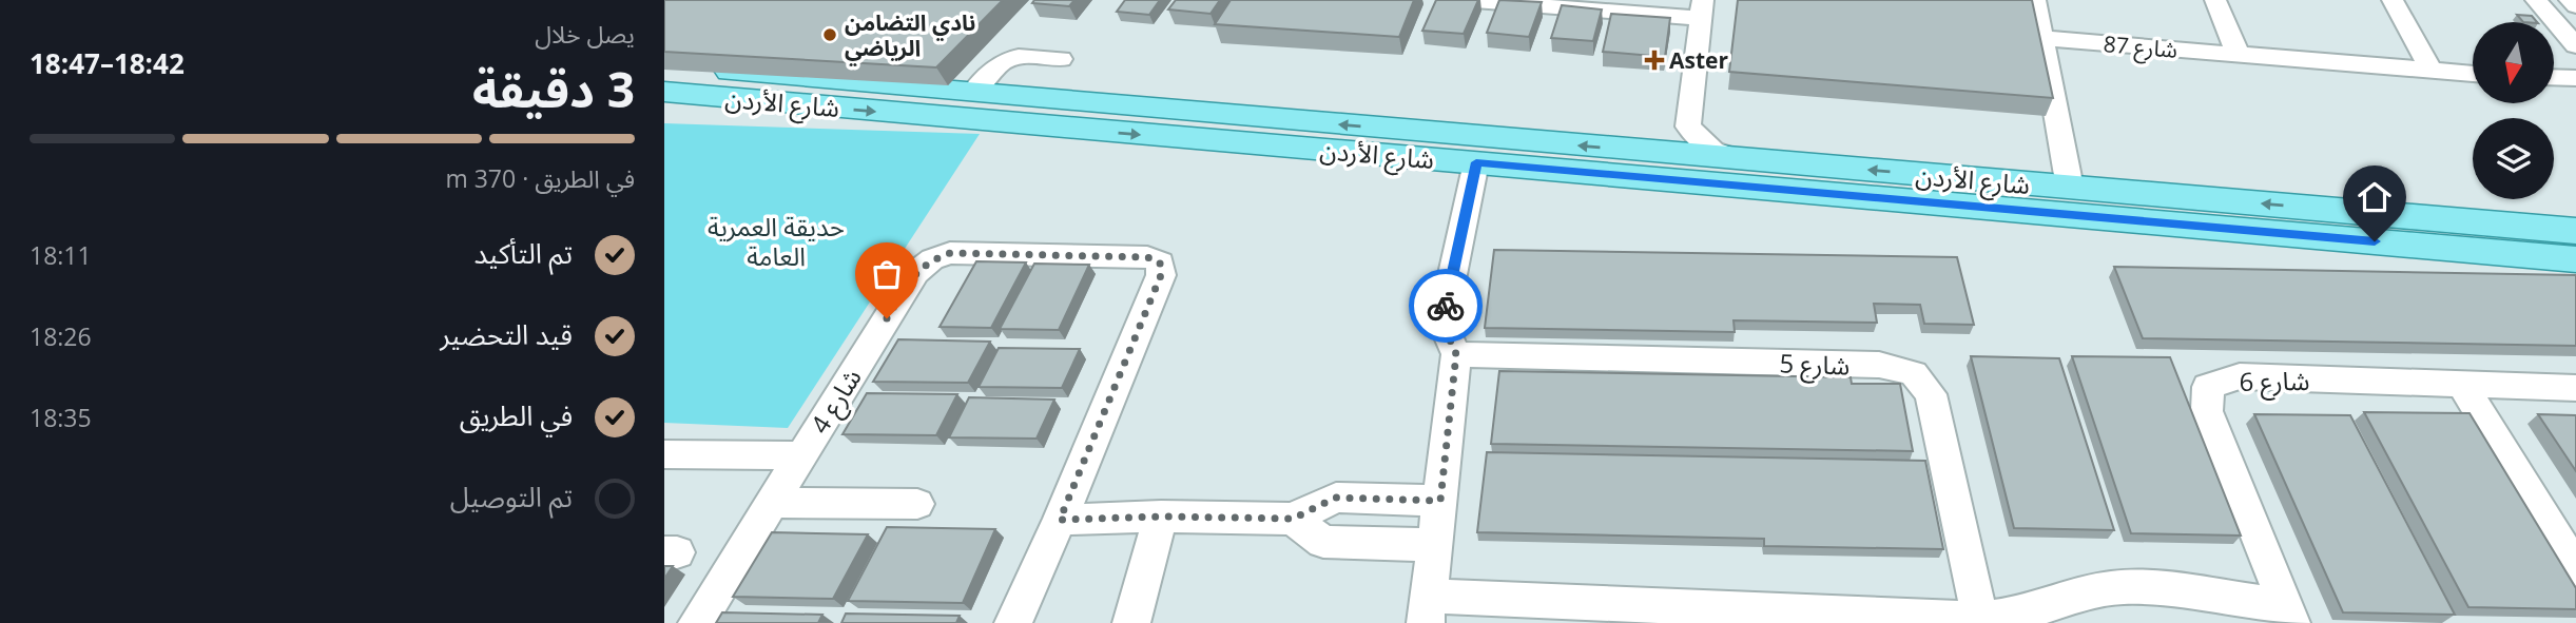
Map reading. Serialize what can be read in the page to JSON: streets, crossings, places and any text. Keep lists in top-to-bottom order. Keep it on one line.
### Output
{"streets":{"main road":["شارع الأردن"],"street":["شارع 87","شارع 5","شارع 6","شارع 4"]},"parks":["حديقة العمرية العامة"],"places":{"other":["نادي التضامن الرياضي"],"health":["Aster"]},"north":"bottom","page":{"heading":["3 دقيقة","يصل خلال","18:42–18:47"],"bar":"في الطريق · 370 m","list":[["تم التأكيد","18:11"],["قيد التحضير","18:26"],["في الطريق","18:35"],"تم التوصيل"]}}
